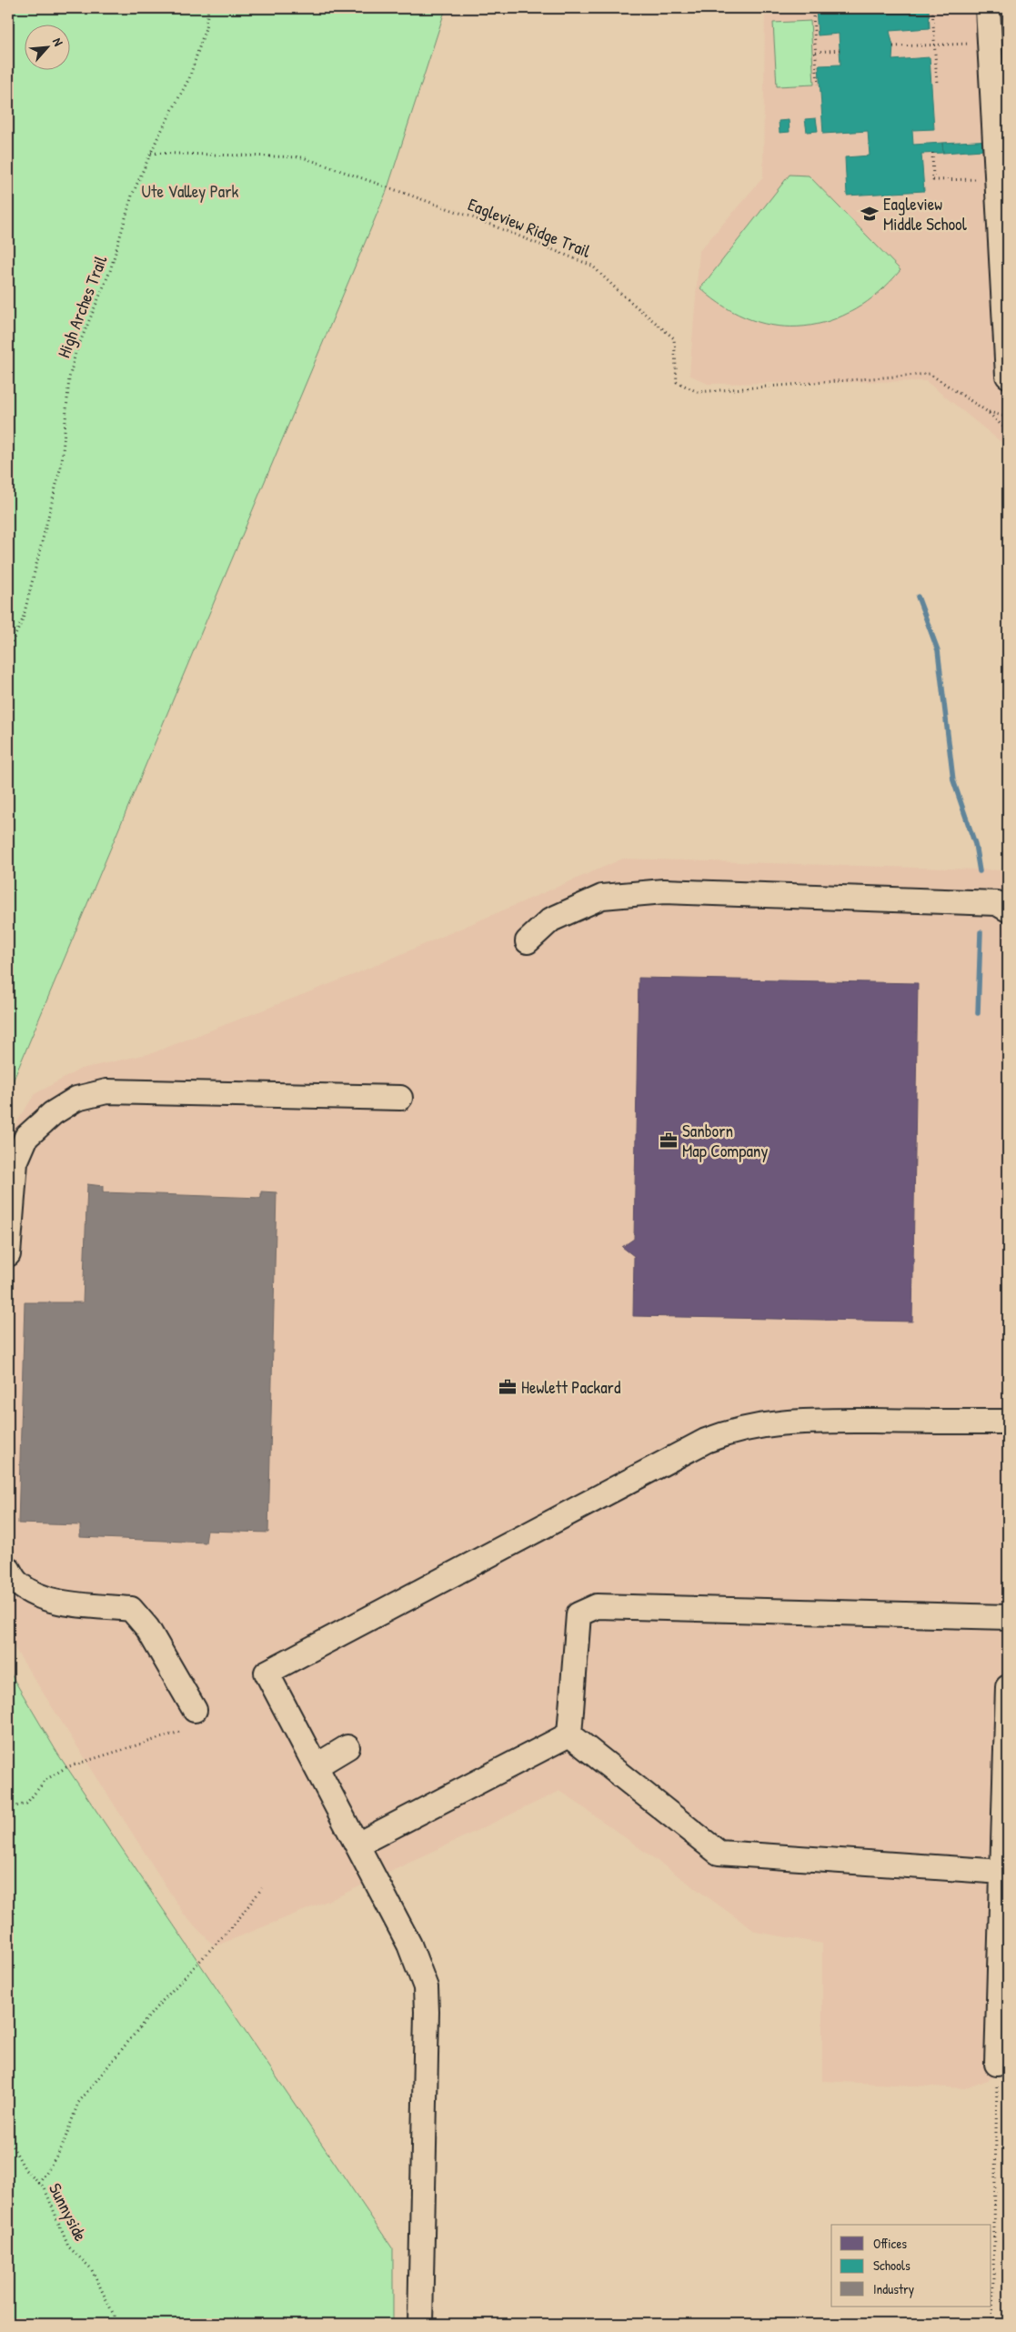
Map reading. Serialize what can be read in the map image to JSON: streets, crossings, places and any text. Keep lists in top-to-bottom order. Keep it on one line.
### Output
{"streets":{"path":["Eagleview Ridge Trail","High Arches Trail","Sunnyside"]},"crossings":[["Eagleview Ridge Trail","High Arches Trail"]],"parks":["Ute Valley Park"],"places":{"school or university":["Eagleview Middle School"],"office":["Sanborn Map Company","Hewlett Packard"]},"legend":["Offices","Schools","Industry"],"north":"top right"}
